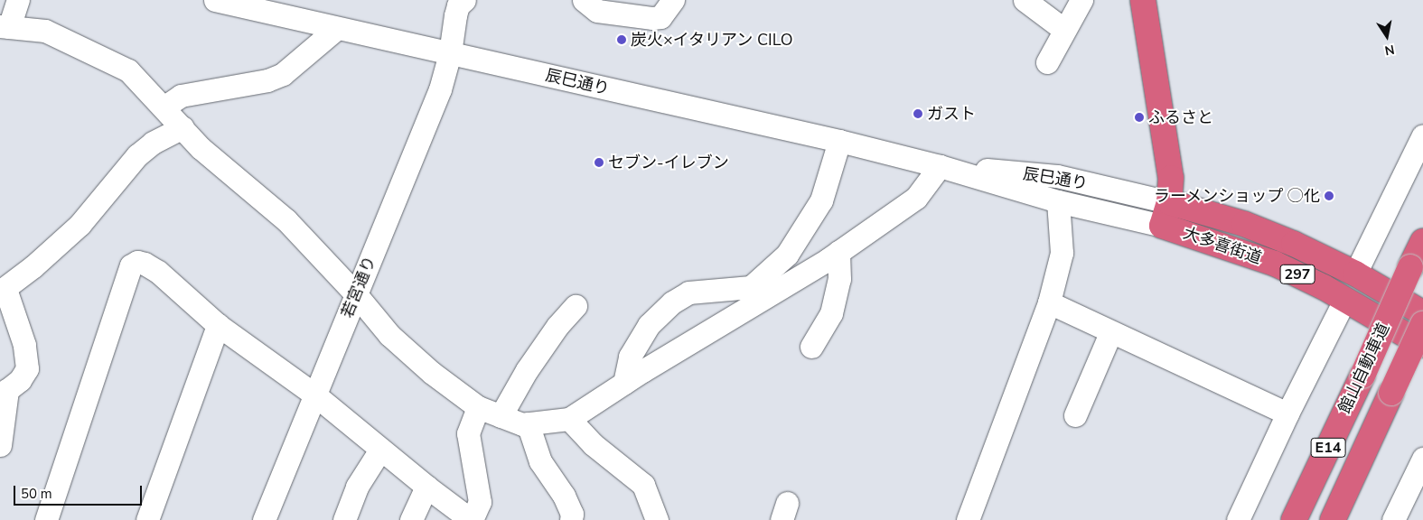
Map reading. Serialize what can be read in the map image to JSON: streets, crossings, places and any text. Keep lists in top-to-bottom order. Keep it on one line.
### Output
{"streets":{"highway":["大多喜街道","297","館山自動車道","E14"],"street":["辰巳通り","若宮通り"]},"crossings":[["辰巳通り","大多喜街道"],["辰巳通り","若宮通り"]],"places":["炭火×イタリアン CILO","ガスト","ふるさと","セブン-イレブン","ラーメンショップ ◯化"],"scale_bar":"50 m","north":"bottom"}
